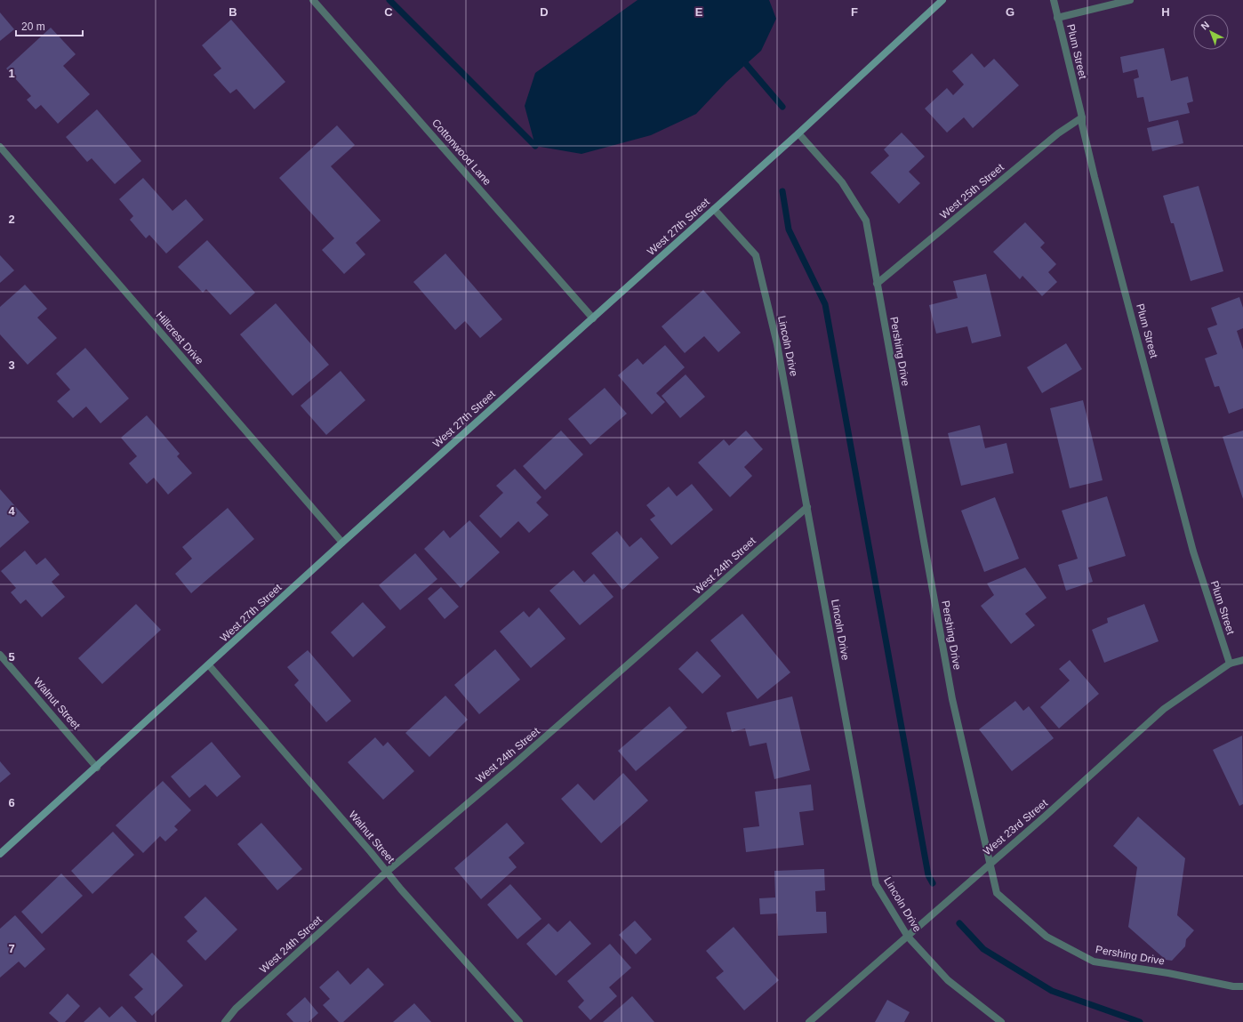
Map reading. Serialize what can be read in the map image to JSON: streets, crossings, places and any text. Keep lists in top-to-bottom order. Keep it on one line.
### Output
{"streets":{"main road":["West 27th Street"],"street":["Plum Street","Cottonwood Lane","West 25th Street","Hillcrest Drive","Lincoln Drive","Pershing Drive","West 24th Street","Walnut Street","West 23rd Street"]},"crossings":[["Plum Street","West 25th Street"],["Plum Street","West 23rd Street"],["Cottonwood Lane","West 27th Street"],["West 25th Street","Pershing Drive"],["West 27th Street","Hillcrest Drive"],["West 27th Street","Lincoln Drive"],["West 27th Street","Pershing Drive"],["West 27th Street","Walnut Street"],["Lincoln Drive","West 24th Street"],["Lincoln Drive","West 23rd Street"],["Pershing Drive","West 23rd Street"],["West 24th Street","Walnut Street"]],"scale_bar":"20 m","north":"top left","grid":{"columns":["B","C","D","E","F","G","H"],"rows":["1","2","3","4","5","6","7"]}}
